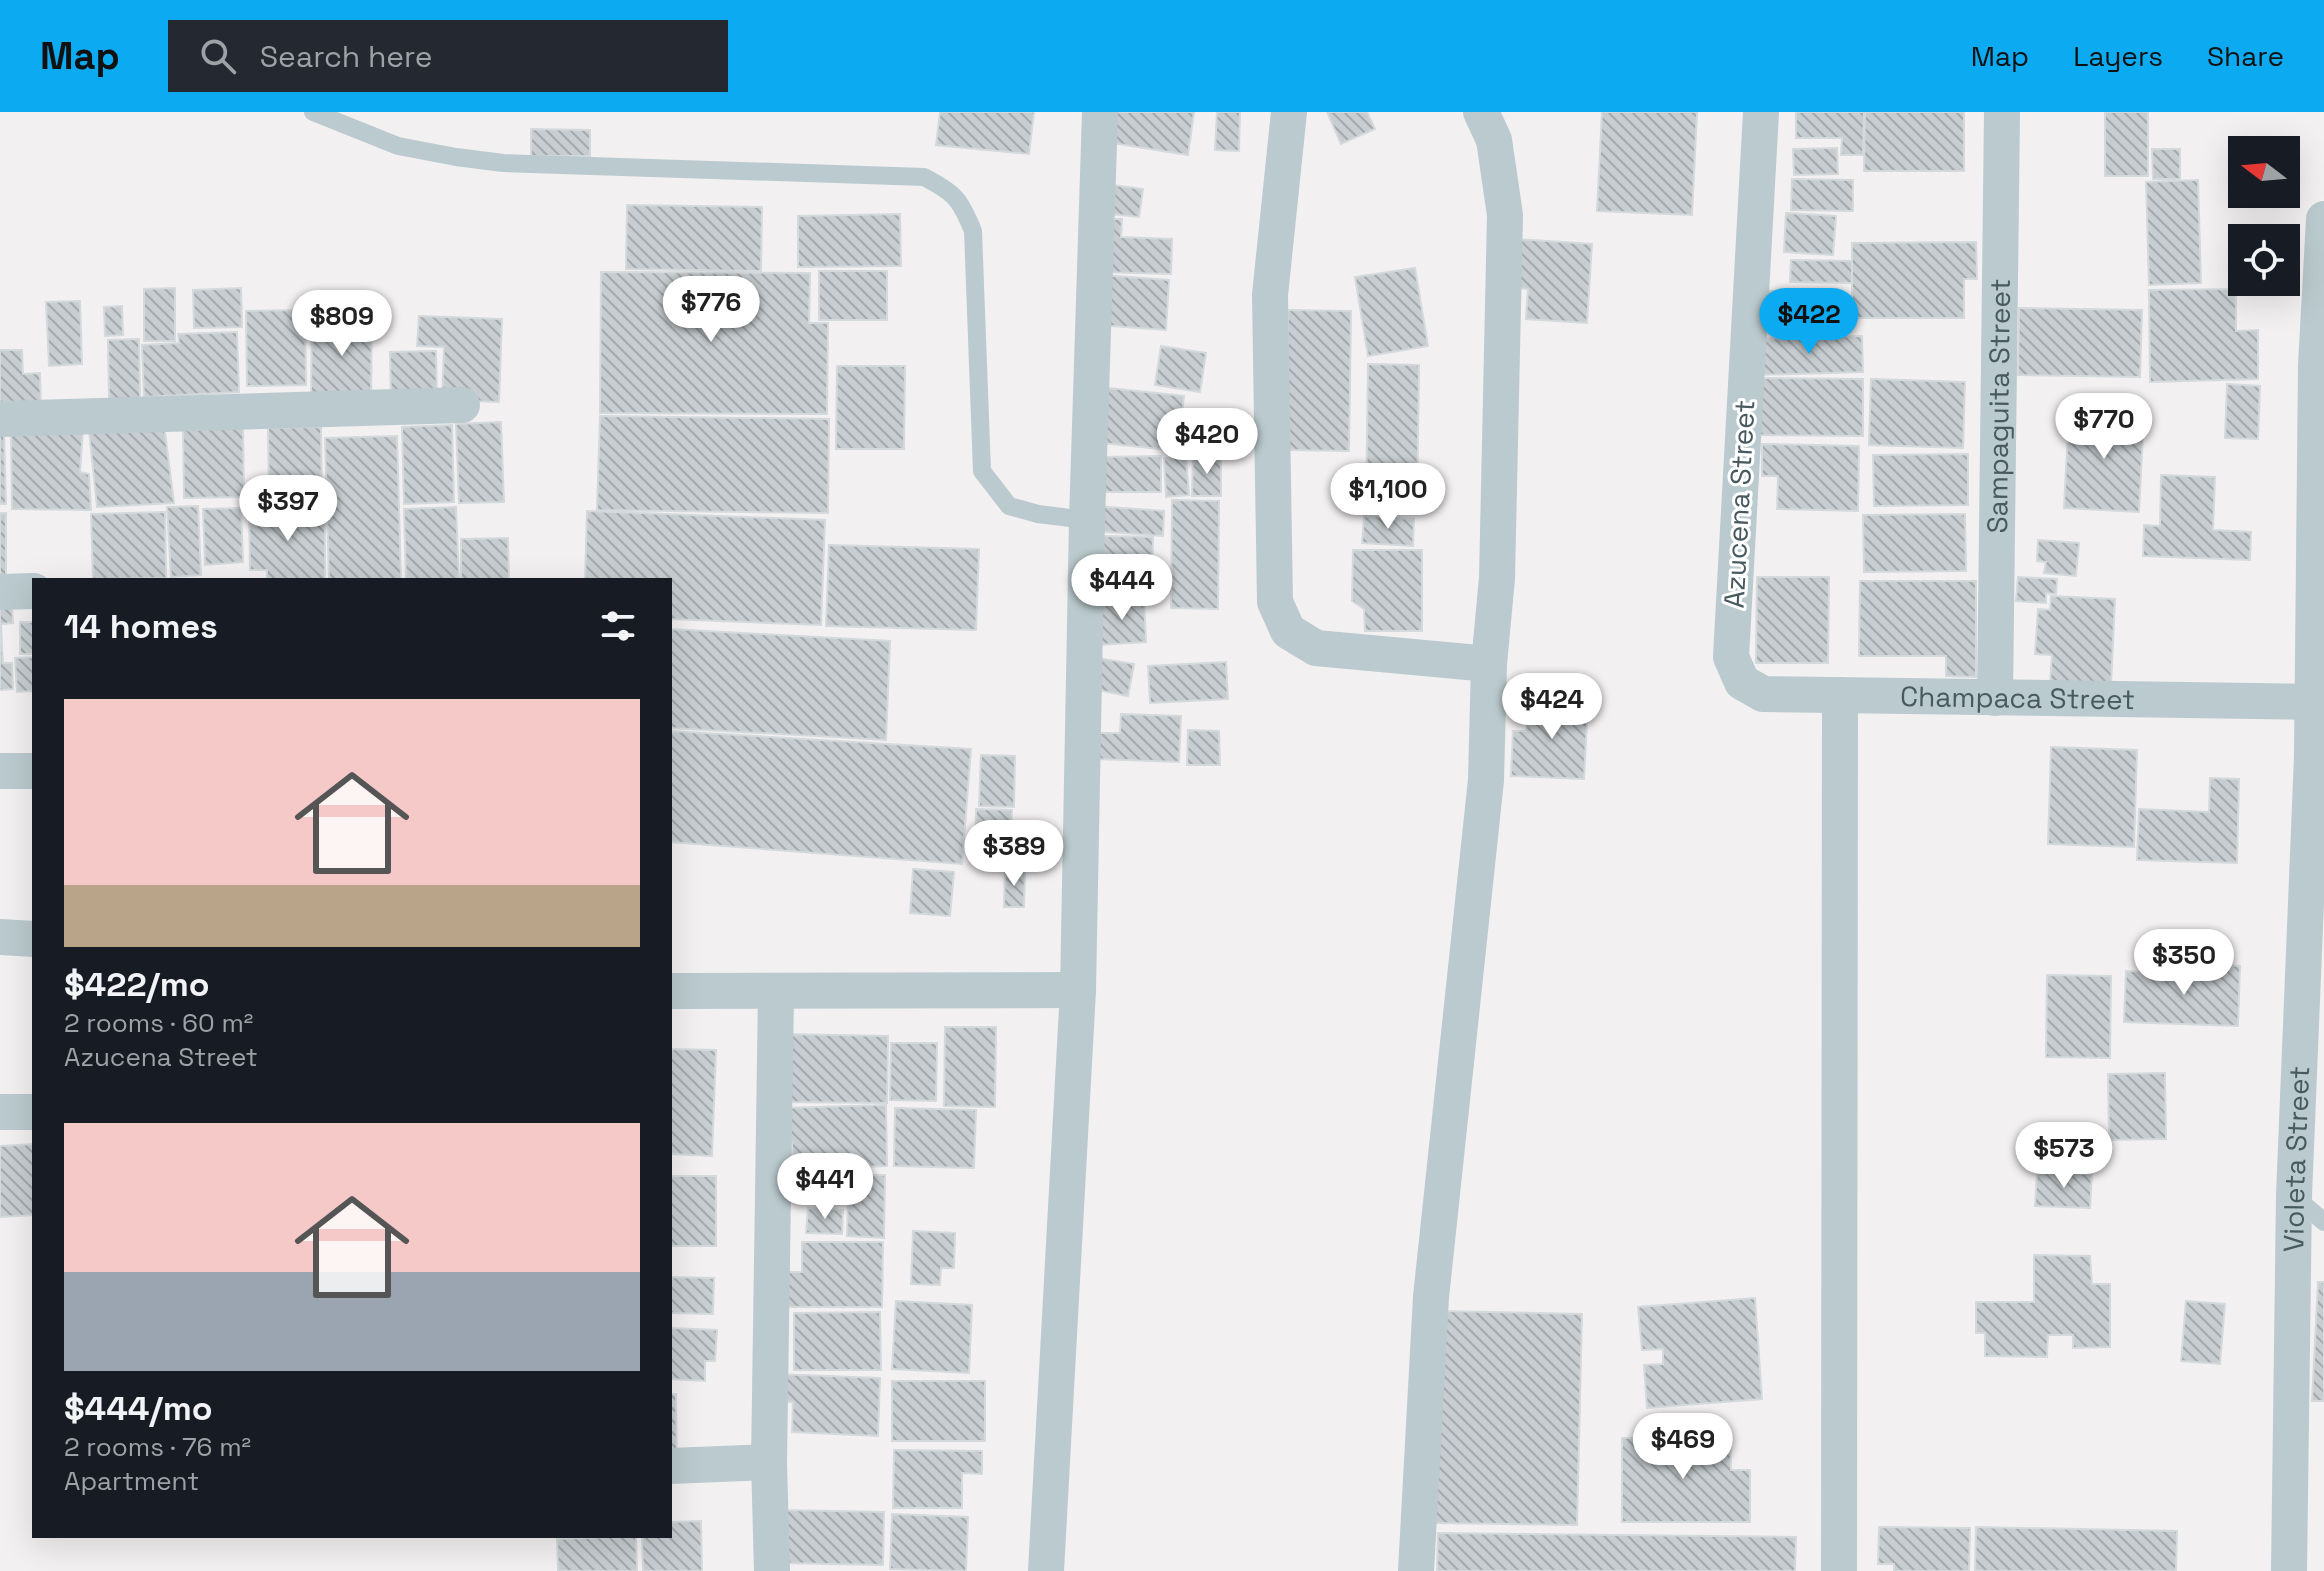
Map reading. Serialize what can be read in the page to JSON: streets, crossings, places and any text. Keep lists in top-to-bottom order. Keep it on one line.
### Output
{"streets":{"street":["Sampaguita Street","Azucena Street","Champaca Street","Violeta Street"]},"crossings":[["Sampaguita Street","Champaca Street"],["Azucena Street","Champaca Street"],["Champaca Street","Violeta Street"]],"north":"left","page":{"header":"Map","search":"Search here","nav":["Map","Layers","Share"],"price":["$776","$422","$809","$770","$420","$1,100","$397","$444","$424","$389","$350","$573","$441","$469"],"heading":"14 homes","list":[{"name":"$422/mo","note":"2 rooms · 60 m² · Azucena Street"},{"name":"$444/mo","note":"2 rooms · 76 m² · Apartment"}]}}
